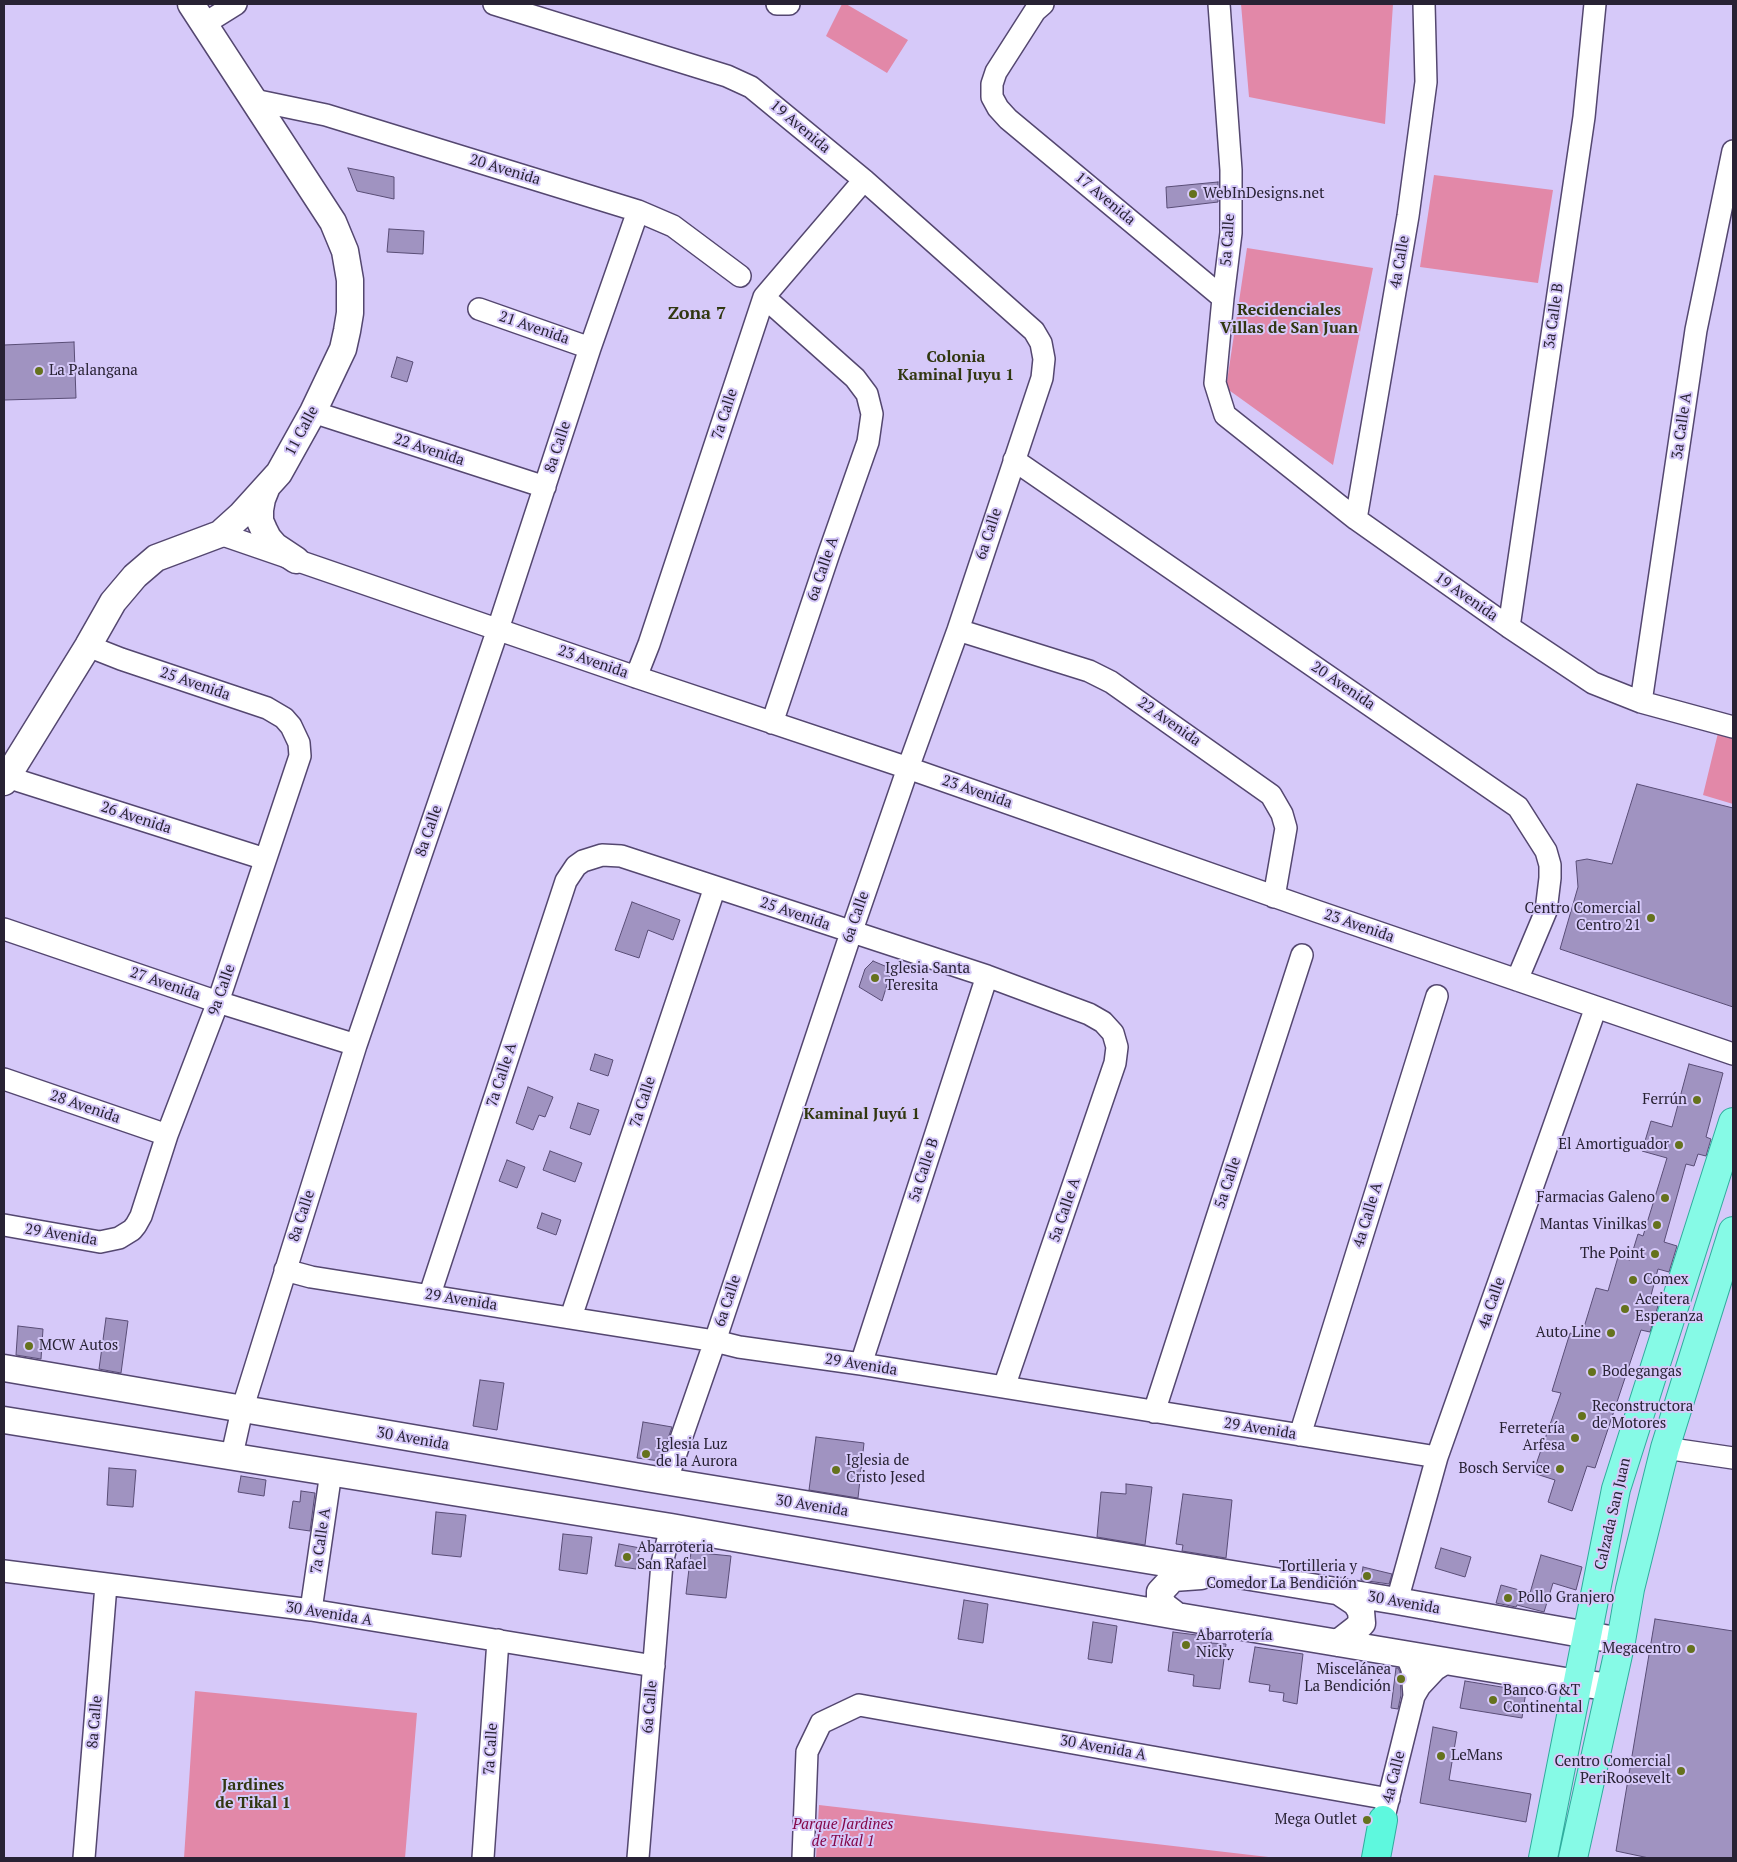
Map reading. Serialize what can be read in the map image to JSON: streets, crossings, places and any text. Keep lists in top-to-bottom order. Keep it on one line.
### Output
{"streets":{"main road":["Calzada San Juan"],"street":["19 Avenida","20 Avenida","17 Avenida","5a Calle","4a Calle","3a Calle B","21 Avenida","7a Calle","3a Calle A","11 Calle","8a Calle","22 Avenida","6a Calle","6a Calle A","23 Avenida","25 Avenida","26 Avenida","27 Avenida","9a Calle","7a Calle A","28 Avenida","5a Calle B","5a Calle A","4a Calle A","29 Avenida","30 Avenida","30 Avenida A"]},"crossings":[["19 Avenida","5a Calle"],["19 Avenida","4a Calle"],["19 Avenida","3a Calle B"],["19 Avenida","7a Calle"],["19 Avenida","3a Calle A"],["19 Avenida","6a Calle"],["20 Avenida","11 Calle"],["20 Avenida","8a Calle"],["20 Avenida","6a Calle"],["20 Avenida","23 Avenida"],["17 Avenida","5a Calle"],["5a Calle","29 Avenida"],["4a Calle","23 Avenida"],["4a Calle","29 Avenida"],["4a Calle","30 Avenida"],["4a Calle","30 Avenida A"],["21 Avenida","8a Calle"],["7a Calle","6a Calle A"],["7a Calle","23 Avenida"],["7a Calle","25 Avenida"],["7a Calle","29 Avenida"],["7a Calle","30 Avenida A"],["11 Calle","22 Avenida"],["11 Calle","23 Avenida"],["11 Calle","25 Avenida"],["11 Calle","26 Avenida"],["8a Calle","22 Avenida"],["8a Calle","23 Avenida"],["8a Calle","27 Avenida"],["8a Calle","29 Avenida"],["8a Calle","30 Avenida"],["8a Calle","30 Avenida A"],["22 Avenida","6a Calle"],["22 Avenida","23 Avenida"],["6a Calle","23 Avenida"],["6a Calle","25 Avenida"],["6a Calle","29 Avenida"],["6a Calle","30 Avenida"],["6a Calle","30 Avenida A"],["6a Calle A","23 Avenida"],["25 Avenida","9a Calle"],["25 Avenida","7a Calle A"],["25 Avenida","5a Calle B"],["25 Avenida","5a Calle A"],["26 Avenida","9a Calle"],["27 Avenida","9a Calle"],["9a Calle","28 Avenida"],["9a Calle","29 Avenida"],["7a Calle A","29 Avenida"],["7a Calle A","30 Avenida A"],["5a Calle B","29 Avenida"],["5a Calle A","29 Avenida"],["4a Calle A","29 Avenida"],["30 Avenida","Calzada San Juan"]],"districts":["Recidenciales Villas de San Juan","Zona 7","Colonia Kaminal Juyu 1","Kaminal Juyú 1","Jardines de Tikal 1"],"parks":["Parque Jardines de Tikal 1"],"places":["WebInDesigns.net","La Palangana","Centro Comercial Centro 21","Iglesia Santa Teresita","Ferrún","El Amortiguador","Farmacias Galeno","Mantas Vinilkas","The Point","Comex","Aceitera Esperanza","Auto Line","MCW Autos","Bodegangas","Reconstructora de Motores","Ferretería Arfesa","Iglesia Luz de la Aurora","Bosch Service","Iglesia de Cristo Jesed","Abarroteria San Rafael","Tortilleria y Comedor La Bendición","Pollo Granjero","Abarrotería Nicky","Megacentro","Miscelánea La Bendición","Banco G&T Continental","LeMans","Centro Comercial PeriRoosevelt","Mega Outlet"]}
